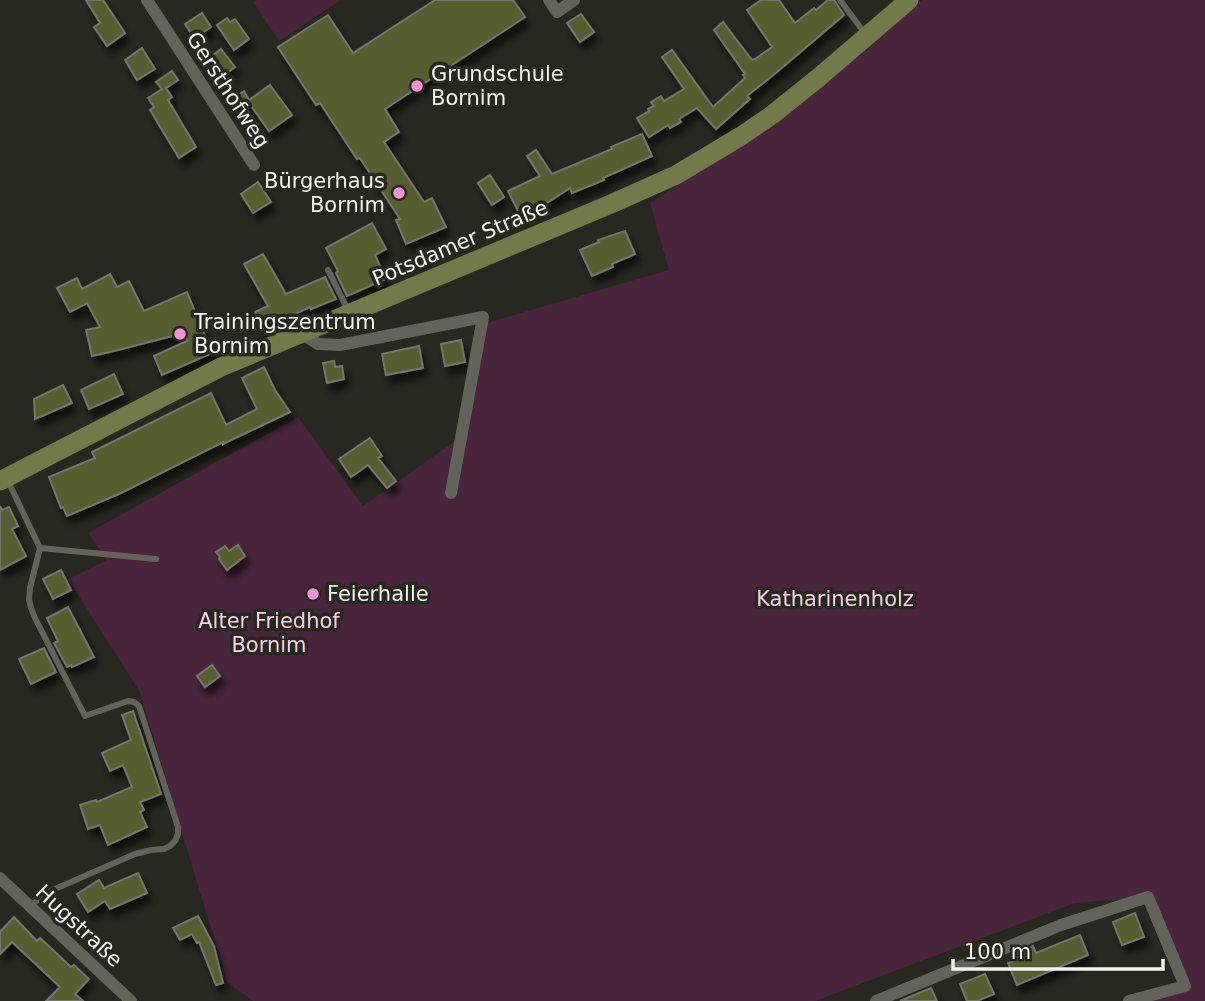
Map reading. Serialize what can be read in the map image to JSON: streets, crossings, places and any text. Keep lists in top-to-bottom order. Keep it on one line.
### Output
{"streets":{"main road":["Potsdamer Straße"],"street":["Gersthofweg","Hugstraße"]},"parks":["Katharinenholz","Alter Friedhof Bornim"],"places":["Grundschule Bornim","Bürgerhaus Bornim","Trainingszentrum Bornim","Feierhalle"],"scale_bar":"100 m"}
